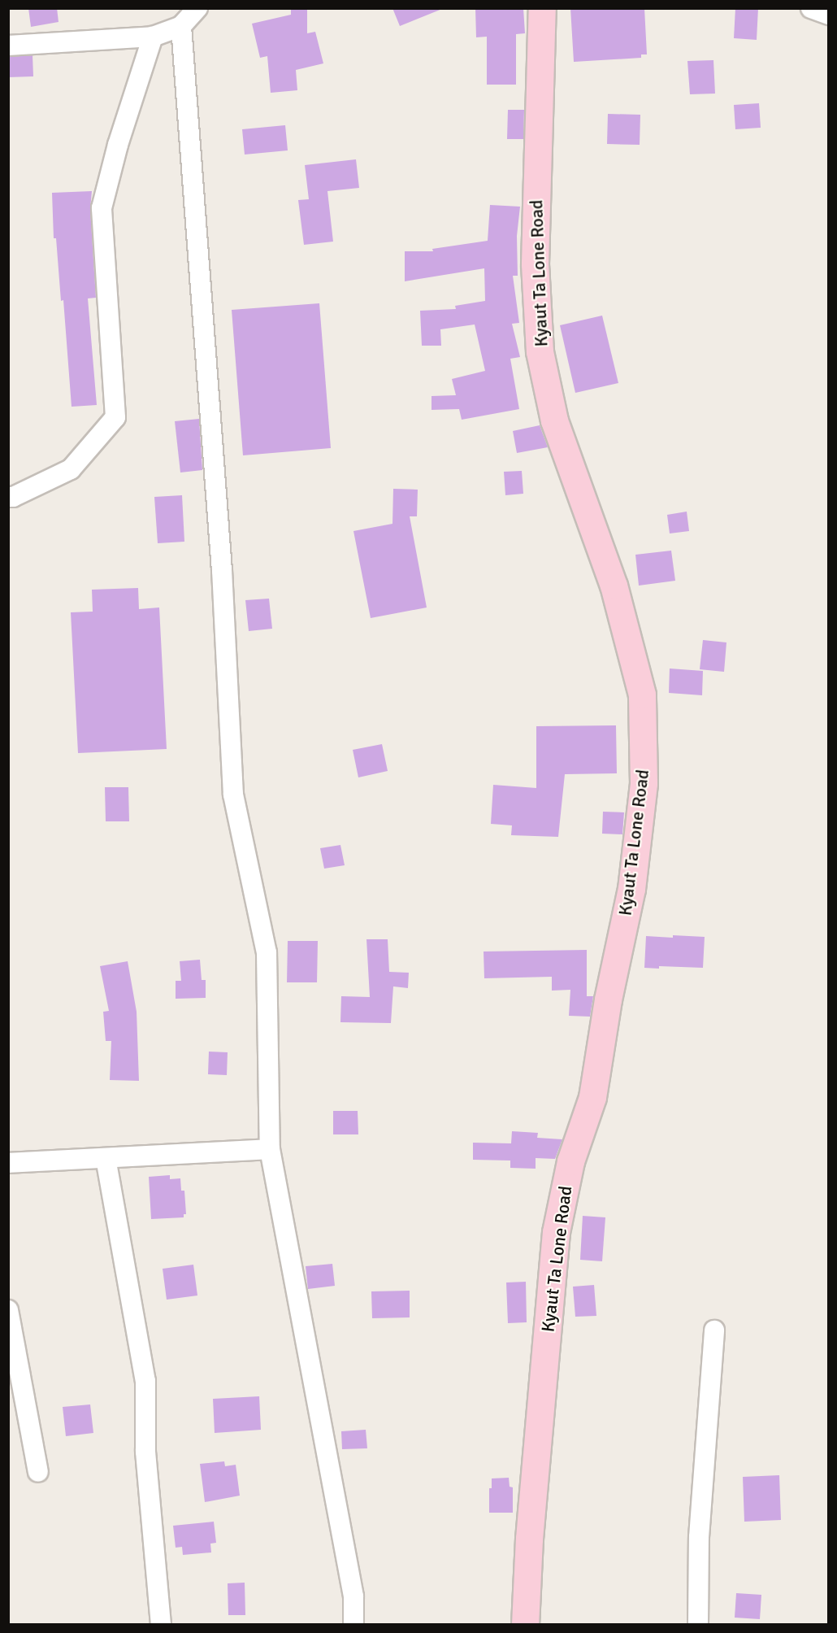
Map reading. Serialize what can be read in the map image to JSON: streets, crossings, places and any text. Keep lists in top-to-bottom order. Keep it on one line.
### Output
{"streets":{"main road":["Kyaut Ta Lone Road"]}}
